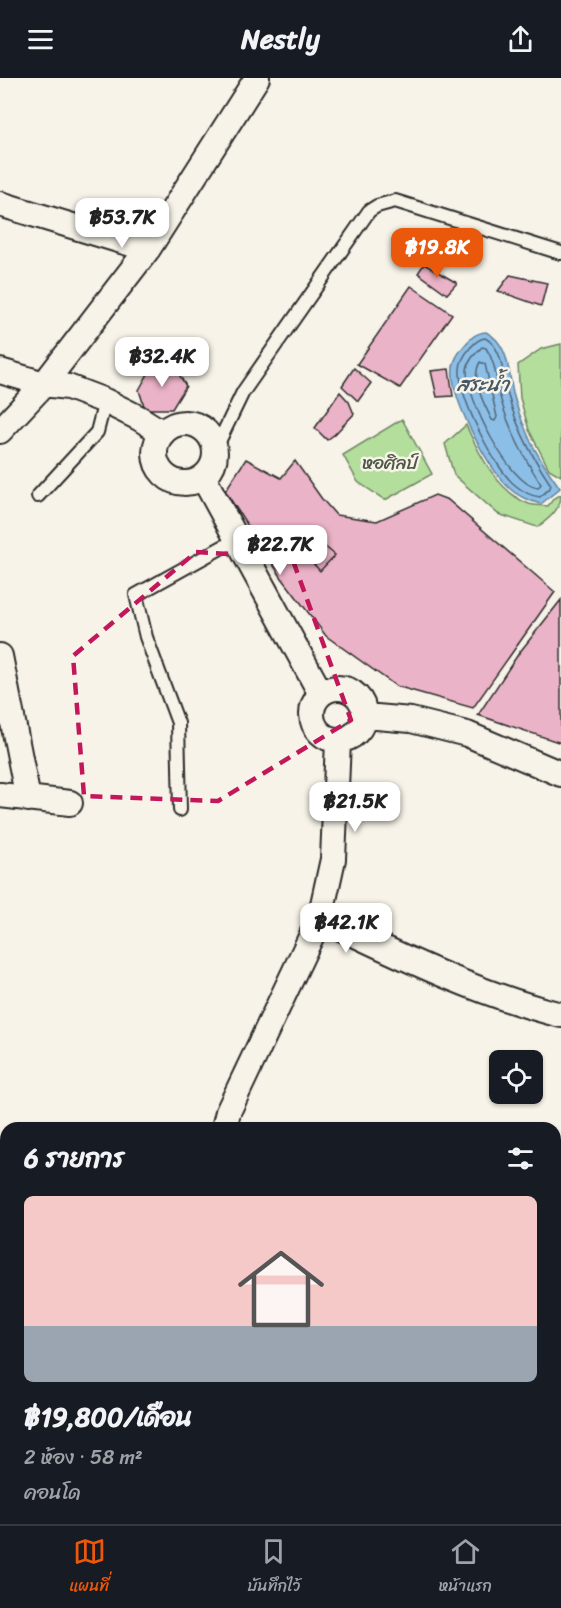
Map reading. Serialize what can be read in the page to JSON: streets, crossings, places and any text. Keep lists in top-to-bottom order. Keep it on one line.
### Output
{"water":["สระน้ำ"],"parks":["หอศิลป์"],"page":{"header":"Nestly","price":["฿53.7K","฿19.8K","฿32.4K","฿22.7K","฿21.5K","฿42.1K"],"heading":"6 รายการ","list":[{"name":"฿19,800/เดือน","note":"2 ห้อง · 58 m² · คอนโด"}],"tabs":["แผนที่","บันทึกไว้","หน้าแรก"]}}
